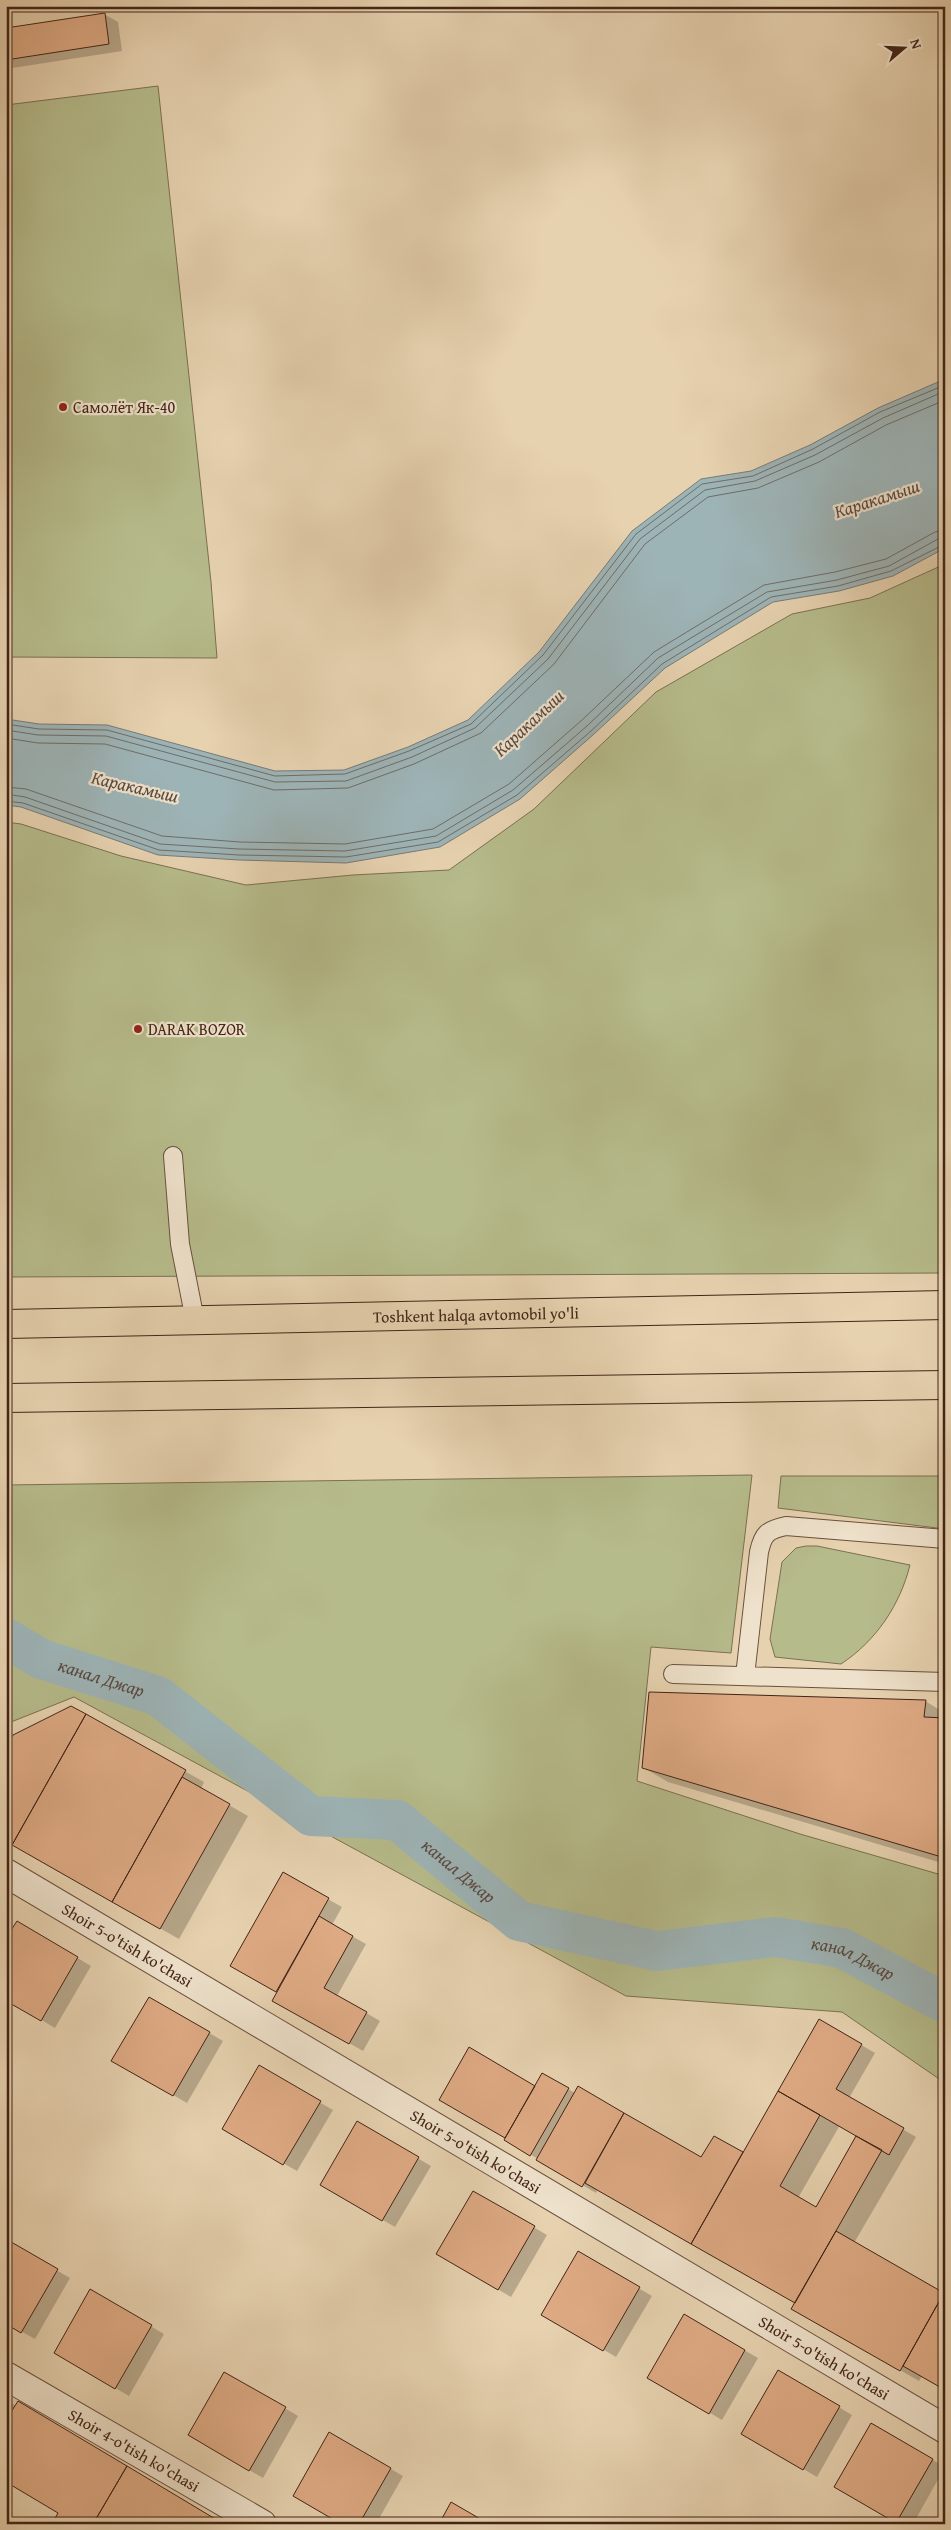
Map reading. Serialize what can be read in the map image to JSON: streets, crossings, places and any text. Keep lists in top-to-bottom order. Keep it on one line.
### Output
{"streets":{"highway":["Toshkent halqa avtomobil yo'li"],"street":["Shoir 5-o'tish ko'chasi","Shoir 4-o'tish ko'chasi"]},"water":["Каракамыш","канал Джар"],"places":["Самолёт Як-40","DARAK BOZOR"],"north":"right"}
